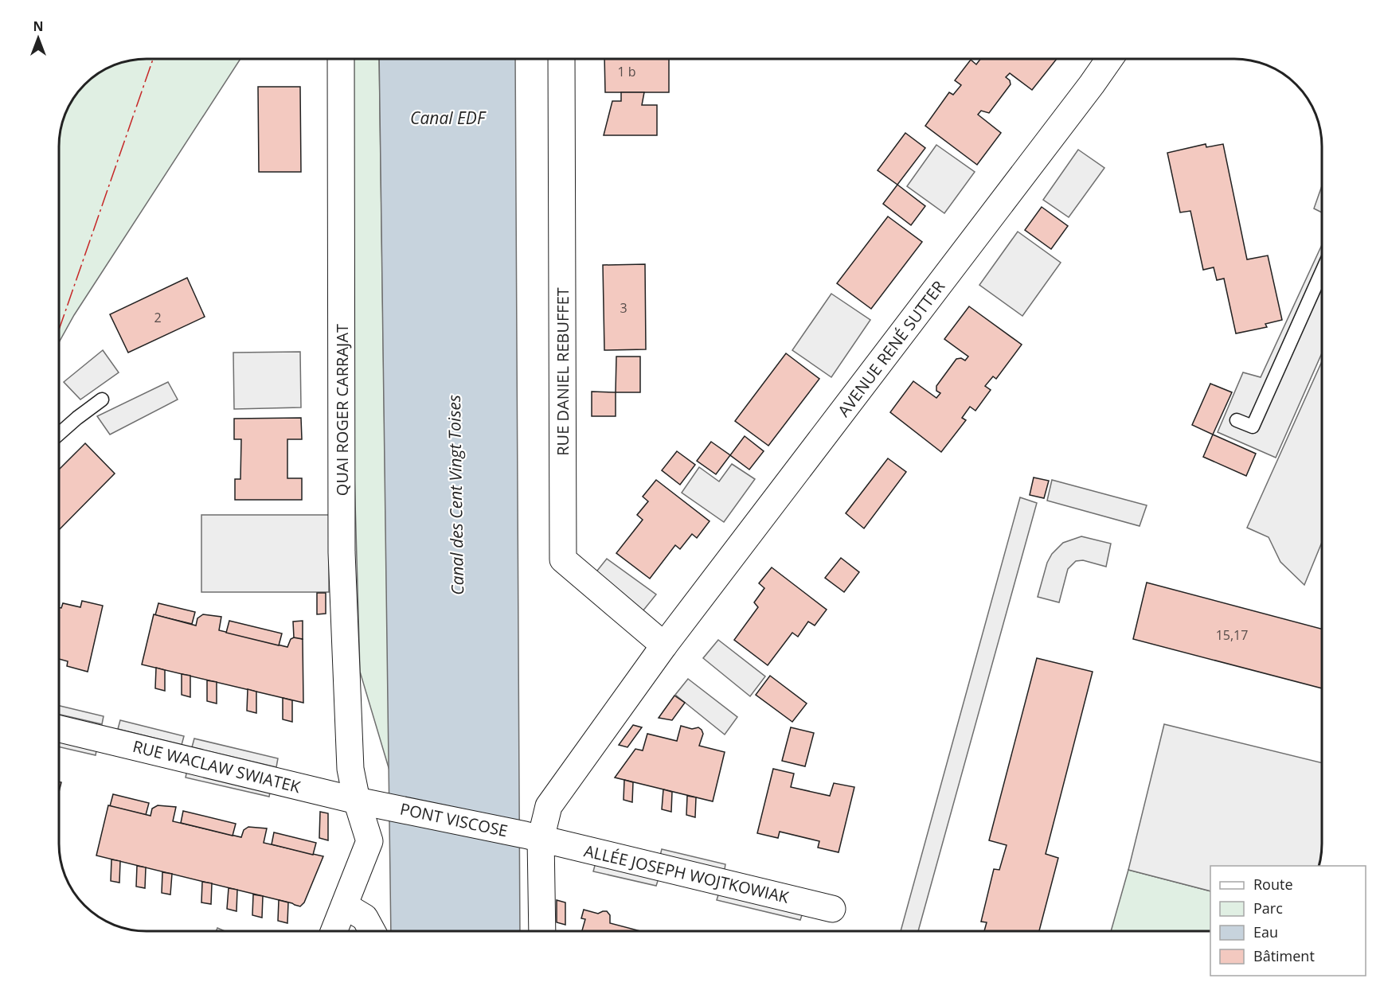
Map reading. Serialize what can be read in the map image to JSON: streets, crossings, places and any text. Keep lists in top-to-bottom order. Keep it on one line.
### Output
{"streets":{"street":["AVENUE RENÉ SUTTER","RUE DANIEL REBUFFET","QUAI ROGER CARRAJAT","RUE WACLAW SWIATEK","PONT VISCOSE","ALLÉE JOSEPH WOJTKOWIAK"]},"crossings":[["AVENUE RENÉ SUTTER","RUE DANIEL REBUFFET"],["AVENUE RENÉ SUTTER","PONT VISCOSE"],["AVENUE RENÉ SUTTER","ALLÉE JOSEPH WOJTKOWIAK"],["QUAI ROGER CARRAJAT","RUE WACLAW SWIATEK"],["RUE WACLAW SWIATEK","PONT VISCOSE"],["PONT VISCOSE","ALLÉE JOSEPH WOJTKOWIAK"]],"water":["Canal EDF","Canal des Cent Vingt Toises"],"house_numbers":["1 b","3","2","15,17"],"legend":["Route","Parc","Eau","Bâtiment"],"north":"top"}
